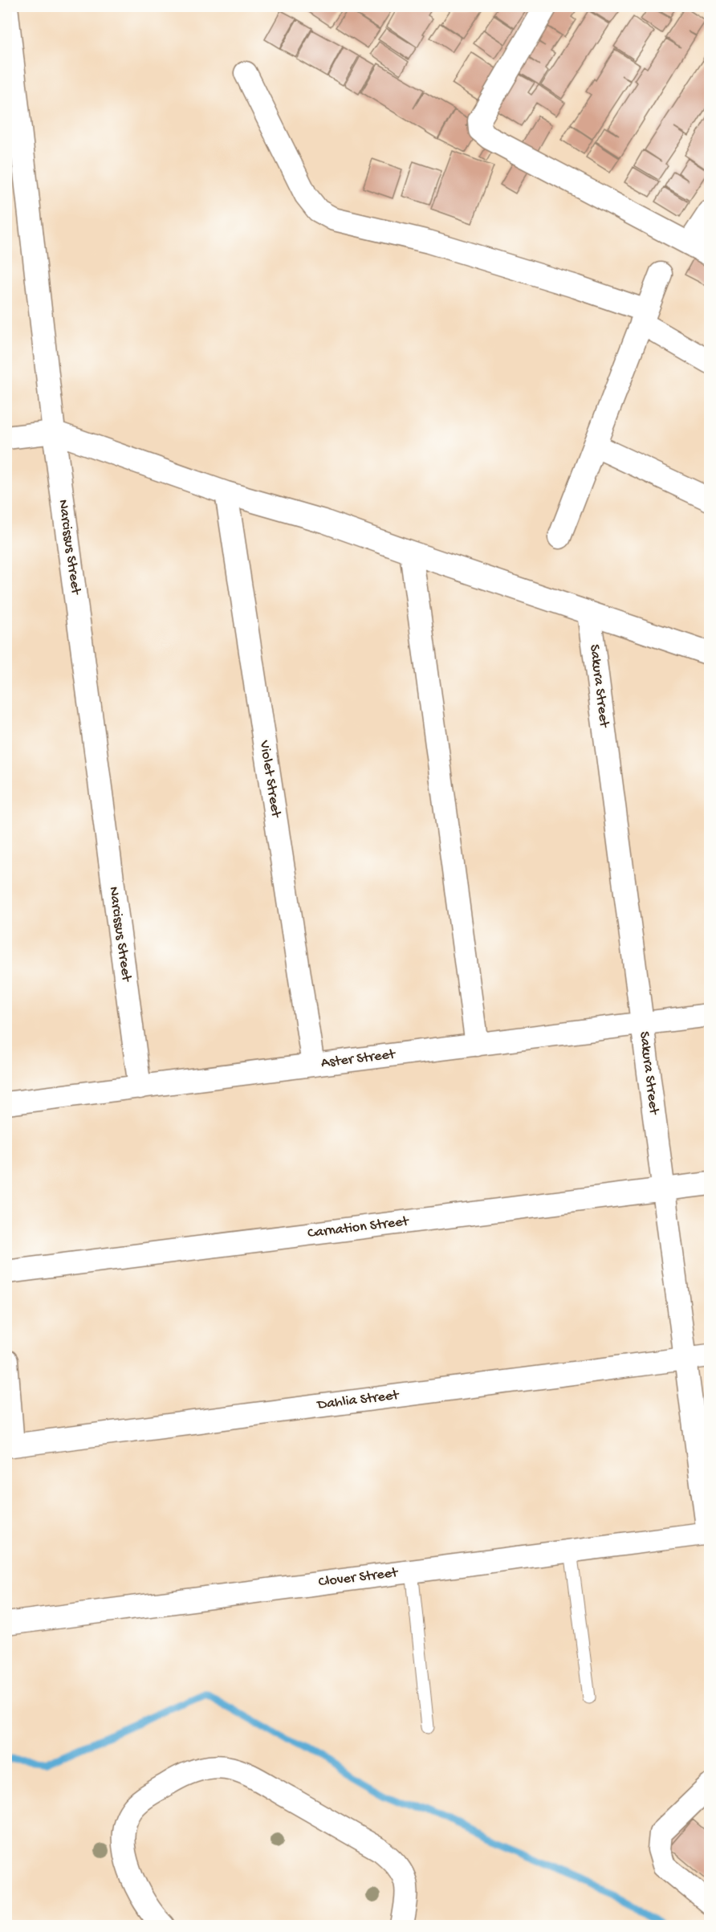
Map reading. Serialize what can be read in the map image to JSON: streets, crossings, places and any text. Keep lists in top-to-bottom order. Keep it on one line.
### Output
{"streets":{"street":["Narcissus Street","Sakura Street","Violet Street","Aster Street","Carnation Street","Dahlia Street","Clover Street"]},"crossings":[["Narcissus Street","Aster Street"],["Sakura Street","Aster Street"],["Sakura Street","Carnation Street"],["Sakura Street","Dahlia Street"],["Sakura Street","Clover Street"],["Violet Street","Aster Street"]]}
